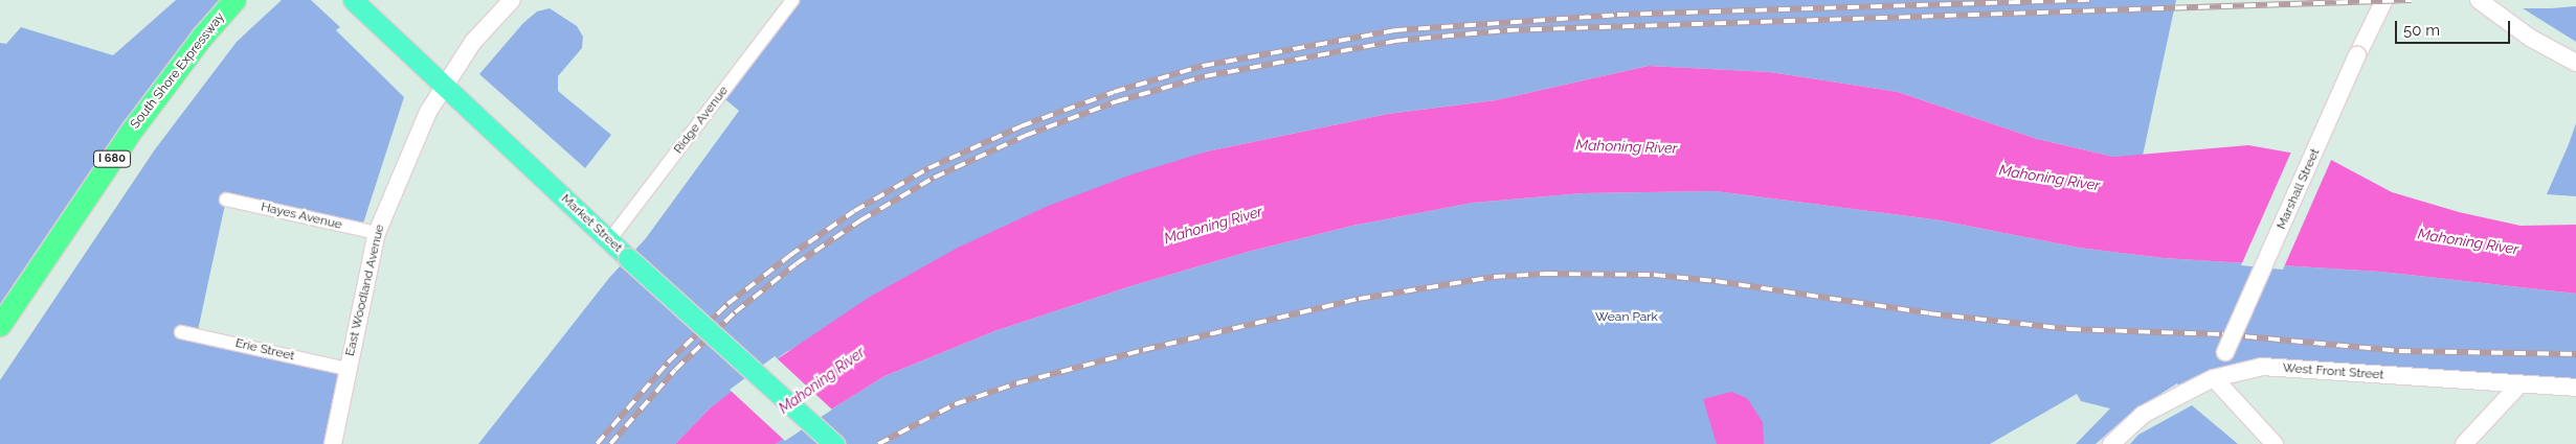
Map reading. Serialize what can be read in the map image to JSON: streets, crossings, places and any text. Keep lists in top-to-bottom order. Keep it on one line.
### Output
{"streets":{"highway":["South Shore Expressway","I 680"],"main road":["Market Street"],"street":["Ridge Avenue","Marshall Street","Hayes Avenue","East Woodland Avenue","Erie Street","West Front Street"]},"crossings":[["Ridge Avenue","Market Street"],["Marshall Street","West Front Street"],["Hayes Avenue","East Woodland Avenue"],["Market Street","East Woodland Avenue"],["East Woodland Avenue","Erie Street"]],"water":["Mahoning River"],"parks":["Wean Park"],"scale_bar":"50 m"}
